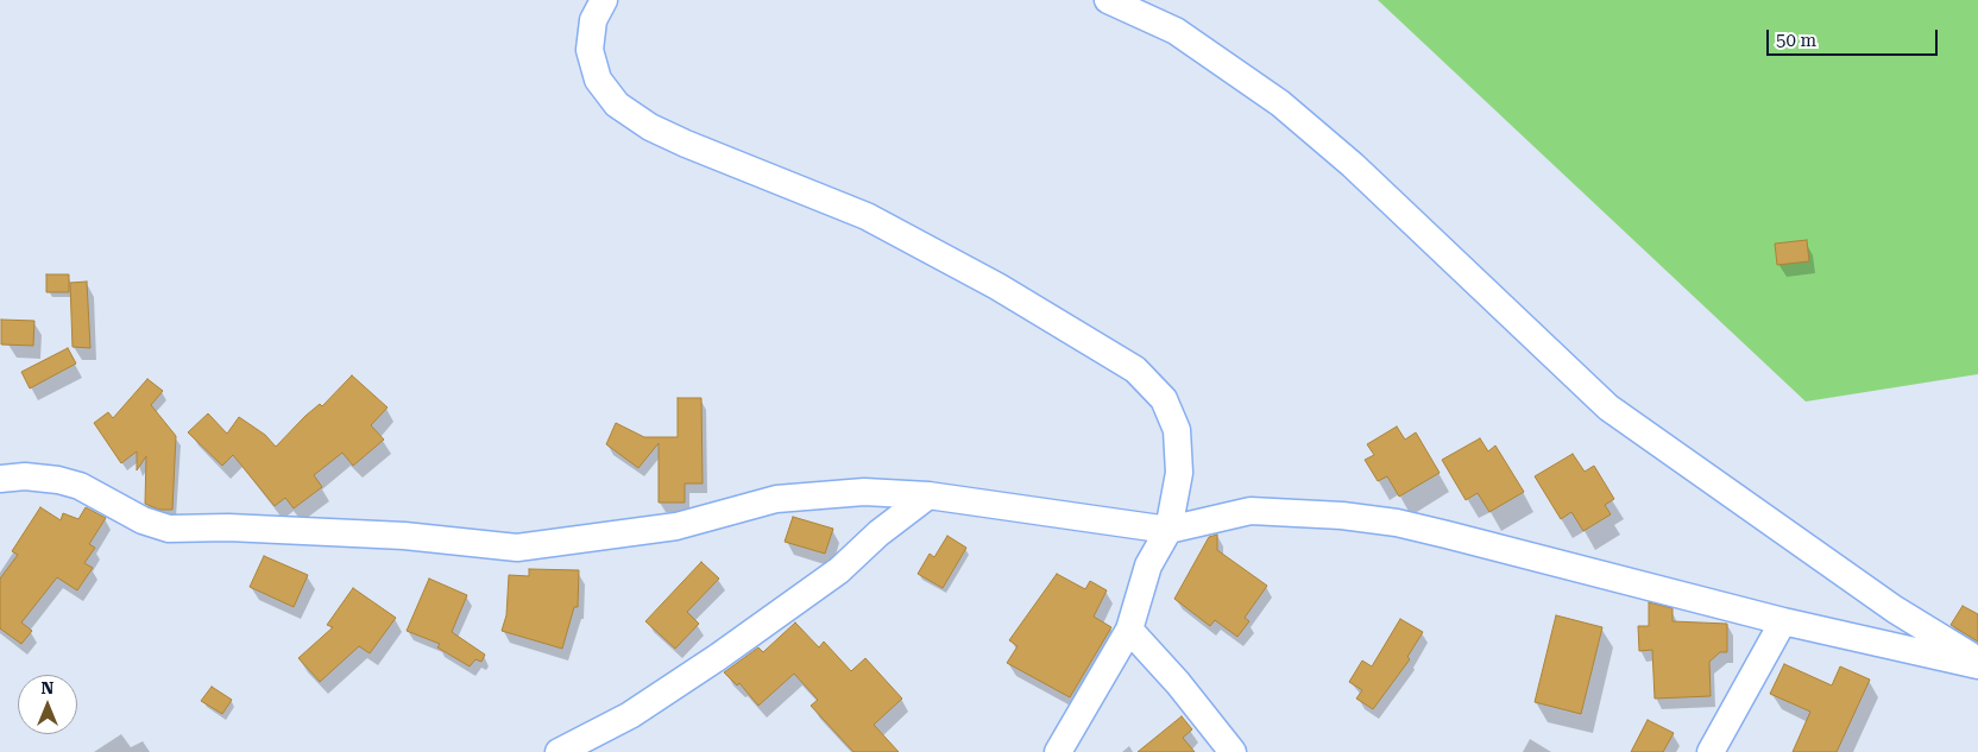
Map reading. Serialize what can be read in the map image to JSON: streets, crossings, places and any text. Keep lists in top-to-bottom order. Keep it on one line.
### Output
{"scale_bar":"50 m","north":"top"}
